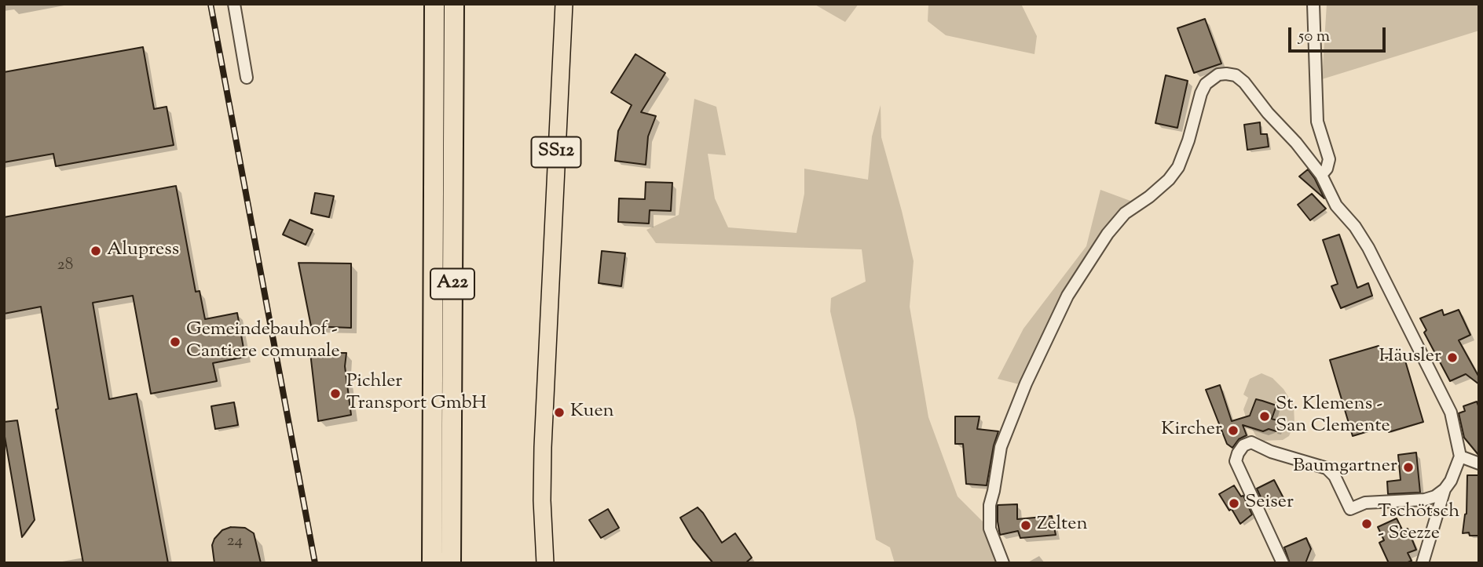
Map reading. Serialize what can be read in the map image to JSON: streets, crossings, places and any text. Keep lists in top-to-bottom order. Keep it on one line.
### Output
{"streets":{"highway":["A22"],"main road":["SS12"]},"places":["Alupress","Gemeindebauhof - Cantiere comunale","Häusler","Pichler Transport GmbH","Kuen","St. Klemens - San Clemente","Kircher","Baumgartner","Seiser","Tschötsch - Scezze","Zelten"],"house_numbers":["28","24"],"scale_bar":"50 m"}
